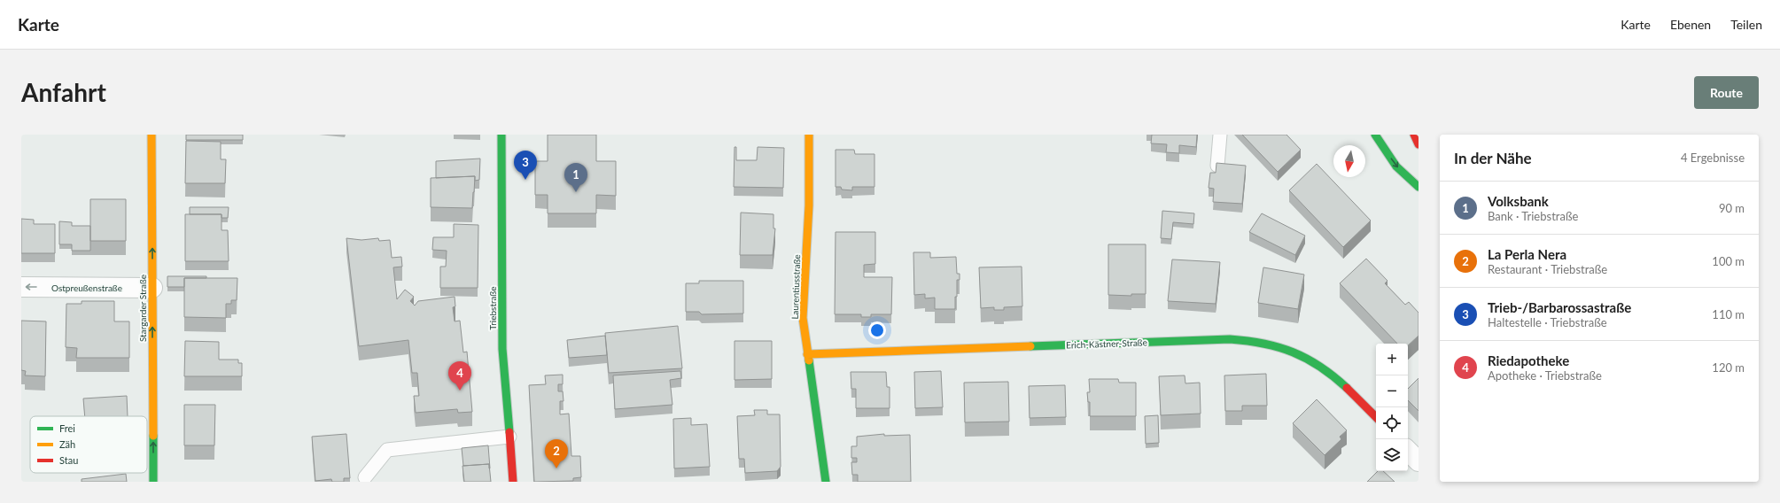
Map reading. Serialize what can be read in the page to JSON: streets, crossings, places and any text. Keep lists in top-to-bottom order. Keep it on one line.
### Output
{"streets":{"street":["Laurentiusstraße","Ostpreußenstraße","Stargarder Straße","Triebstraße","Erich-Kästner-Straße"]},"crossings":[["Laurentiusstraße","Erich-Kästner-Straße"],["Ostpreußenstraße","Stargarder Straße"]],"one_way":["Ostpreußenstraße","Stargarder Straße"],"legend":["Frei","Zäh","Stau"],"north":"bottom","page":{"header":"Karte","nav":["Karte","Ebenen","Teilen"],"buttons":"Route","title":"Anfahrt","heading":["In der Nähe","4 Ergebnisse"],"pins":["3","1","4","2"],"list":[{"mark":"1","name":"Volksbank","note":"Bank · Triebstraße","value":"90 m"},{"mark":"2","name":"La Perla Nera","note":"Restaurant · Triebstraße","value":"100 m"},{"mark":"3","name":"Trieb-/Barbarossastraße","note":"Haltestelle · Triebstraße","value":"110 m"},{"mark":"4","name":"Riedapotheke","note":"Apotheke · Triebstraße","value":"120 m"}],"map_buttons":["+","−"]}}
